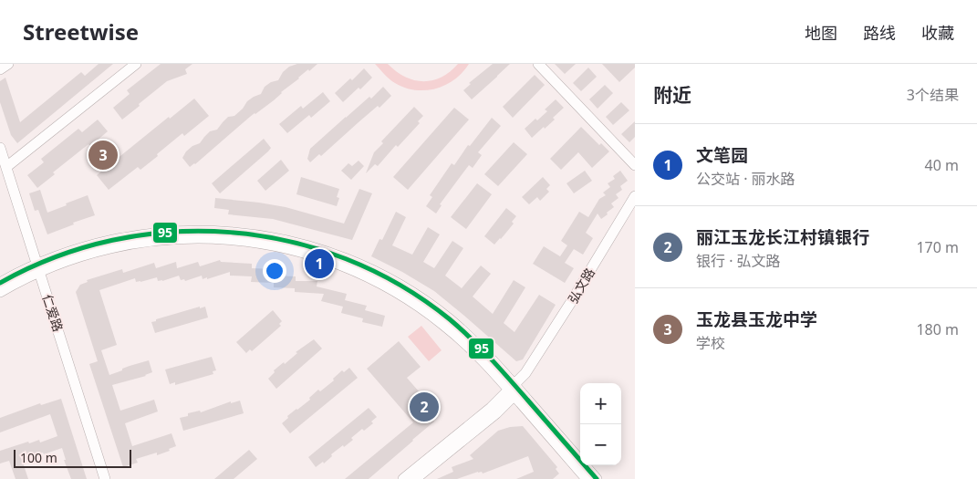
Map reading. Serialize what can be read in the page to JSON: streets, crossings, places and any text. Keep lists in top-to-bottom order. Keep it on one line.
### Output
{"streets":{"street":["弘文路","仁爱路"]},"lines":["transit line 95"],"scale_bar":"100 m","page":{"header":"Streetwise","nav":["地图","路线","收藏"],"heading":["附近","3个结果"],"list":[{"mark":"1","name":"文笔园","note":"公交站 · 丽水路","value":"40 m"},{"mark":"2","name":"丽江玉龙长江村镇银行","note":"银行 · 弘文路","value":"170 m"},{"mark":"3","name":"玉龙县玉龙中学","note":"学校","value":"180 m"}],"pins":["3","1","2"],"map_buttons":["+","−"],"scale":"100 m"}}
